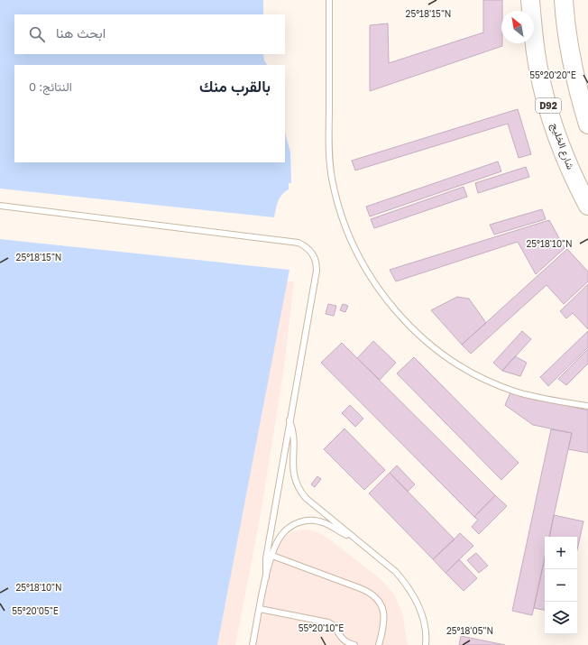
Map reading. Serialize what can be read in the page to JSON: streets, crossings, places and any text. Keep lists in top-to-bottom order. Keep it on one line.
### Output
{"streets":{"main road":["D92","شارع الخليج"]},"north":"top left","page":{"search":"ابحث هنا","heading":["بالقرب منك","النتائج: 0"],"map_buttons":["+","−"]},"coordinates":["25°18'15\"N","55°20'20\"E","25°18'10\"N","55°20'05\"E","55°20'10\"E","25°18'05\"N"]}
